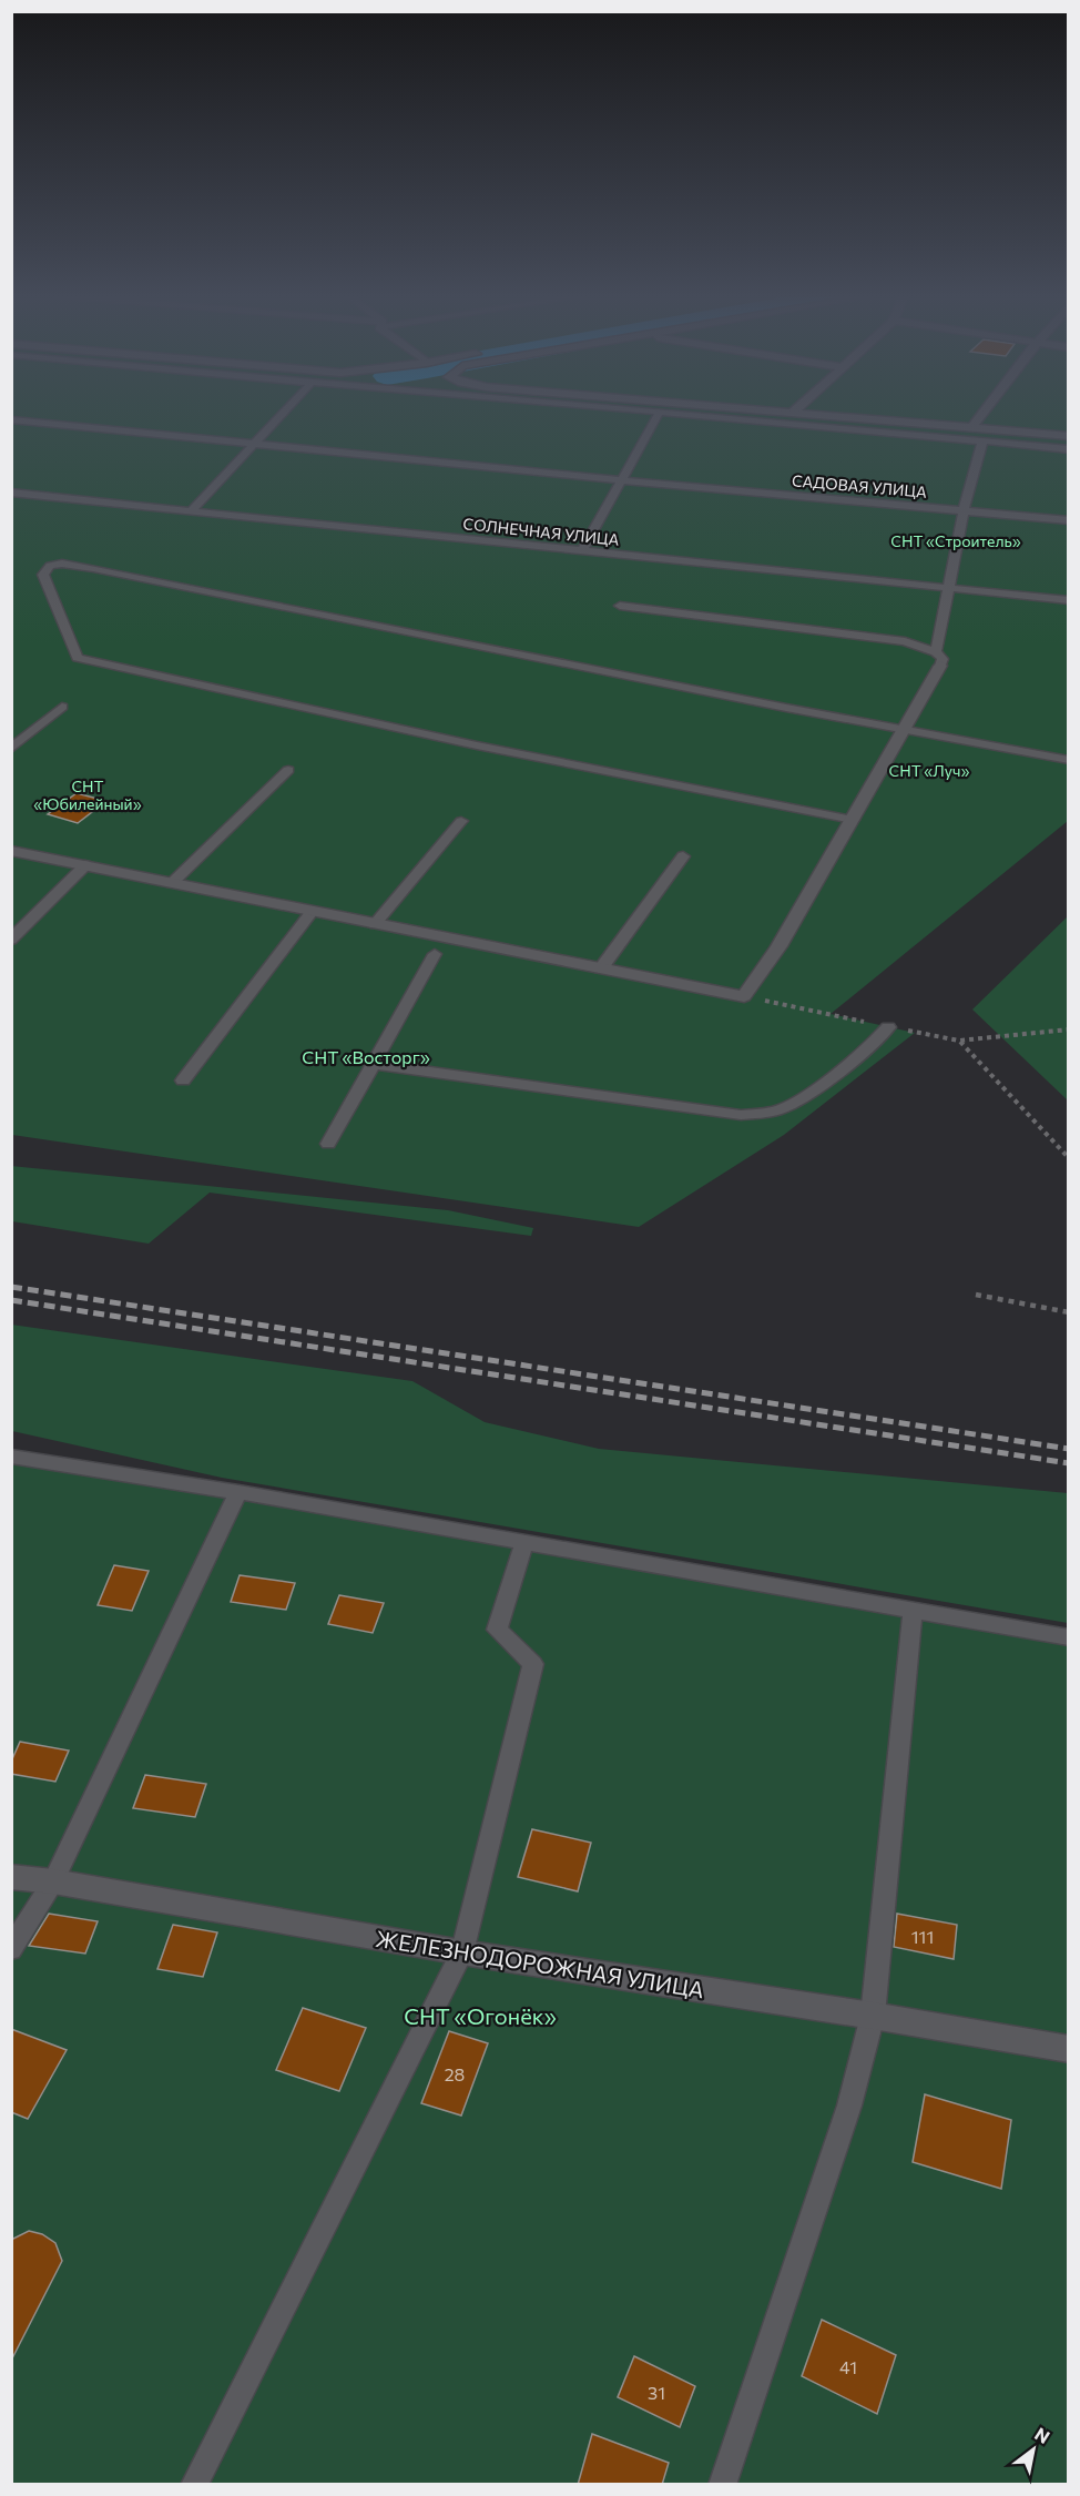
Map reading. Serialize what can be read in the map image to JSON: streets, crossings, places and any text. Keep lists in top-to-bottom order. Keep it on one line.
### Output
{"streets":{"street":["ЖЕЛЕЗНОДОРОЖНАЯ УЛИЦА"],"lane":["САДОВАЯ УЛИЦА","СОЛНЕЧНАЯ УЛИЦА"]},"parks":["СНТ «Строитель»","СНТ «Луч»","СНТ «Юбилейный»","СНТ «Восторг»","СНТ «Огонёк»"],"house_numbers":["111","28","41","31"],"north":"top right"}
